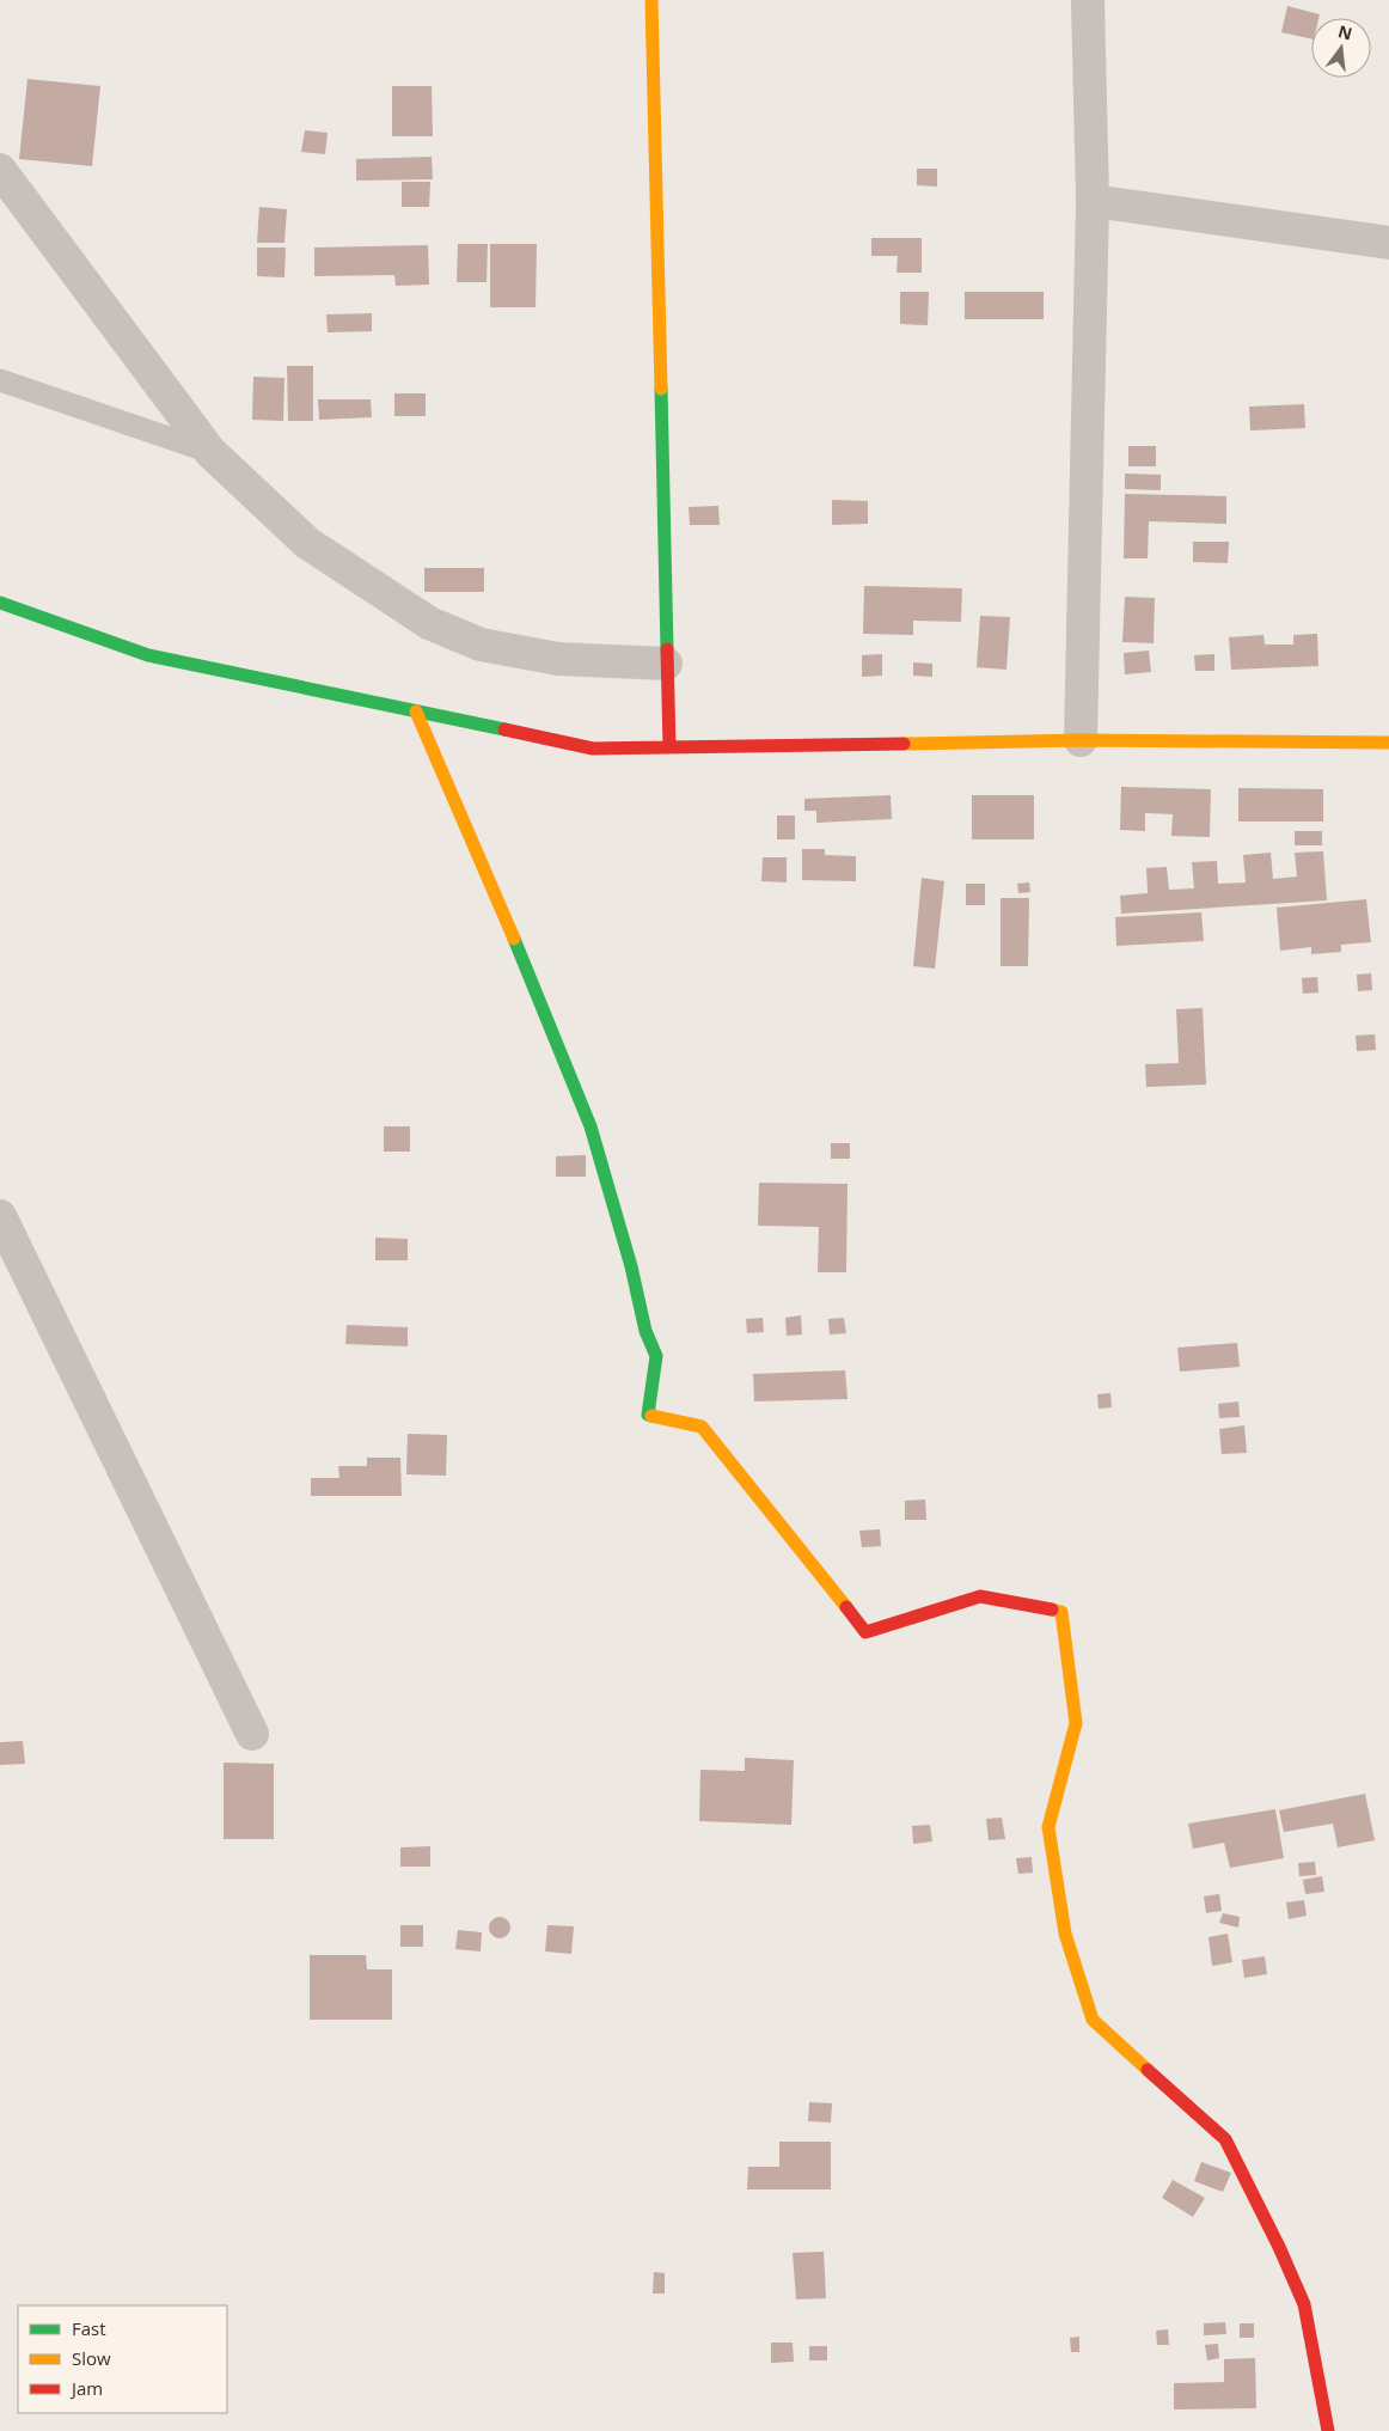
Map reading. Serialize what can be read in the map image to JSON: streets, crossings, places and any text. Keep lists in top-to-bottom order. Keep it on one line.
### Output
{"legend":["Fast","Slow","Jam"],"north":"top"}
